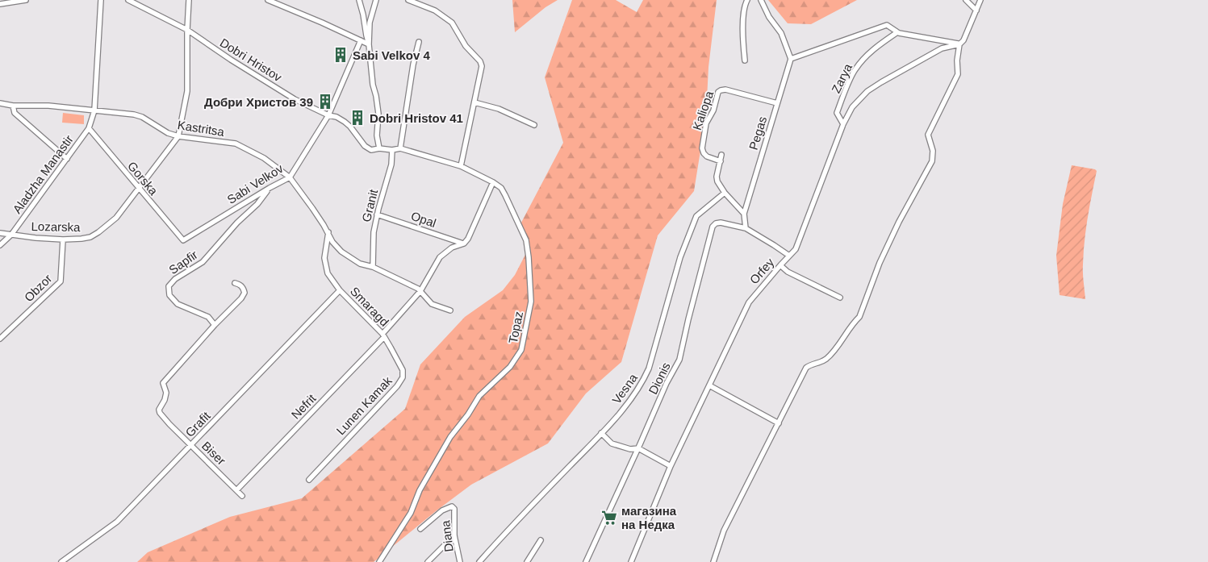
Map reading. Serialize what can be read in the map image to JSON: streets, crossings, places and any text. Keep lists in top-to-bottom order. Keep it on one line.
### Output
{"streets":{"street":["Dobri Hristov","Zarya","Kaliopa","Kastritsa","Pegas","Aladzha Manastir","Gorska","Sabi Velkov","Granit","Opal","Lozarska","Sapfir","Orfey","Obzor","Smaragd","Topaz","Dionis","Vesna","Lunen Kamak","Nefrit","Grafit","Biser","Diana"]},"crossings":[["Dobri Hristov","Sabi Velkov"],["Dobri Hristov","Topaz"],["Zarya","Orfey"],["Kaliopa","Pegas"],["Kastritsa","Aladzha Manastir"],["Kastritsa","Sabi Velkov"],["Kastritsa","Granit"],["Kastritsa","Lozarska"],["Kastritsa","Smaragd"],["Kastritsa","Nefrit"],["Aladzha Manastir","Gorska"],["Aladzha Manastir","Lozarska"],["Gorska","Sabi Velkov"],["Gorska","Lozarska"],["Sabi Velkov","Sapfir"],["Granit","Opal"],["Granit","Topaz"],["Opal","Nefrit"],["Lozarska","Obzor"],["Sapfir","Biser"],["Orfey","Dionis"],["Smaragd","Lunen Kamak"],["Smaragd","Nefrit"],["Smaragd","Grafit"],["Lunen Kamak","Nefrit"],["Nefrit","Biser"],["Grafit","Biser"]],"places":{"building":["Sabi Velkov 4","Добри Христов 39","Dobri Hristov 41"],"supermarket":["магазина на Недка"]}}
